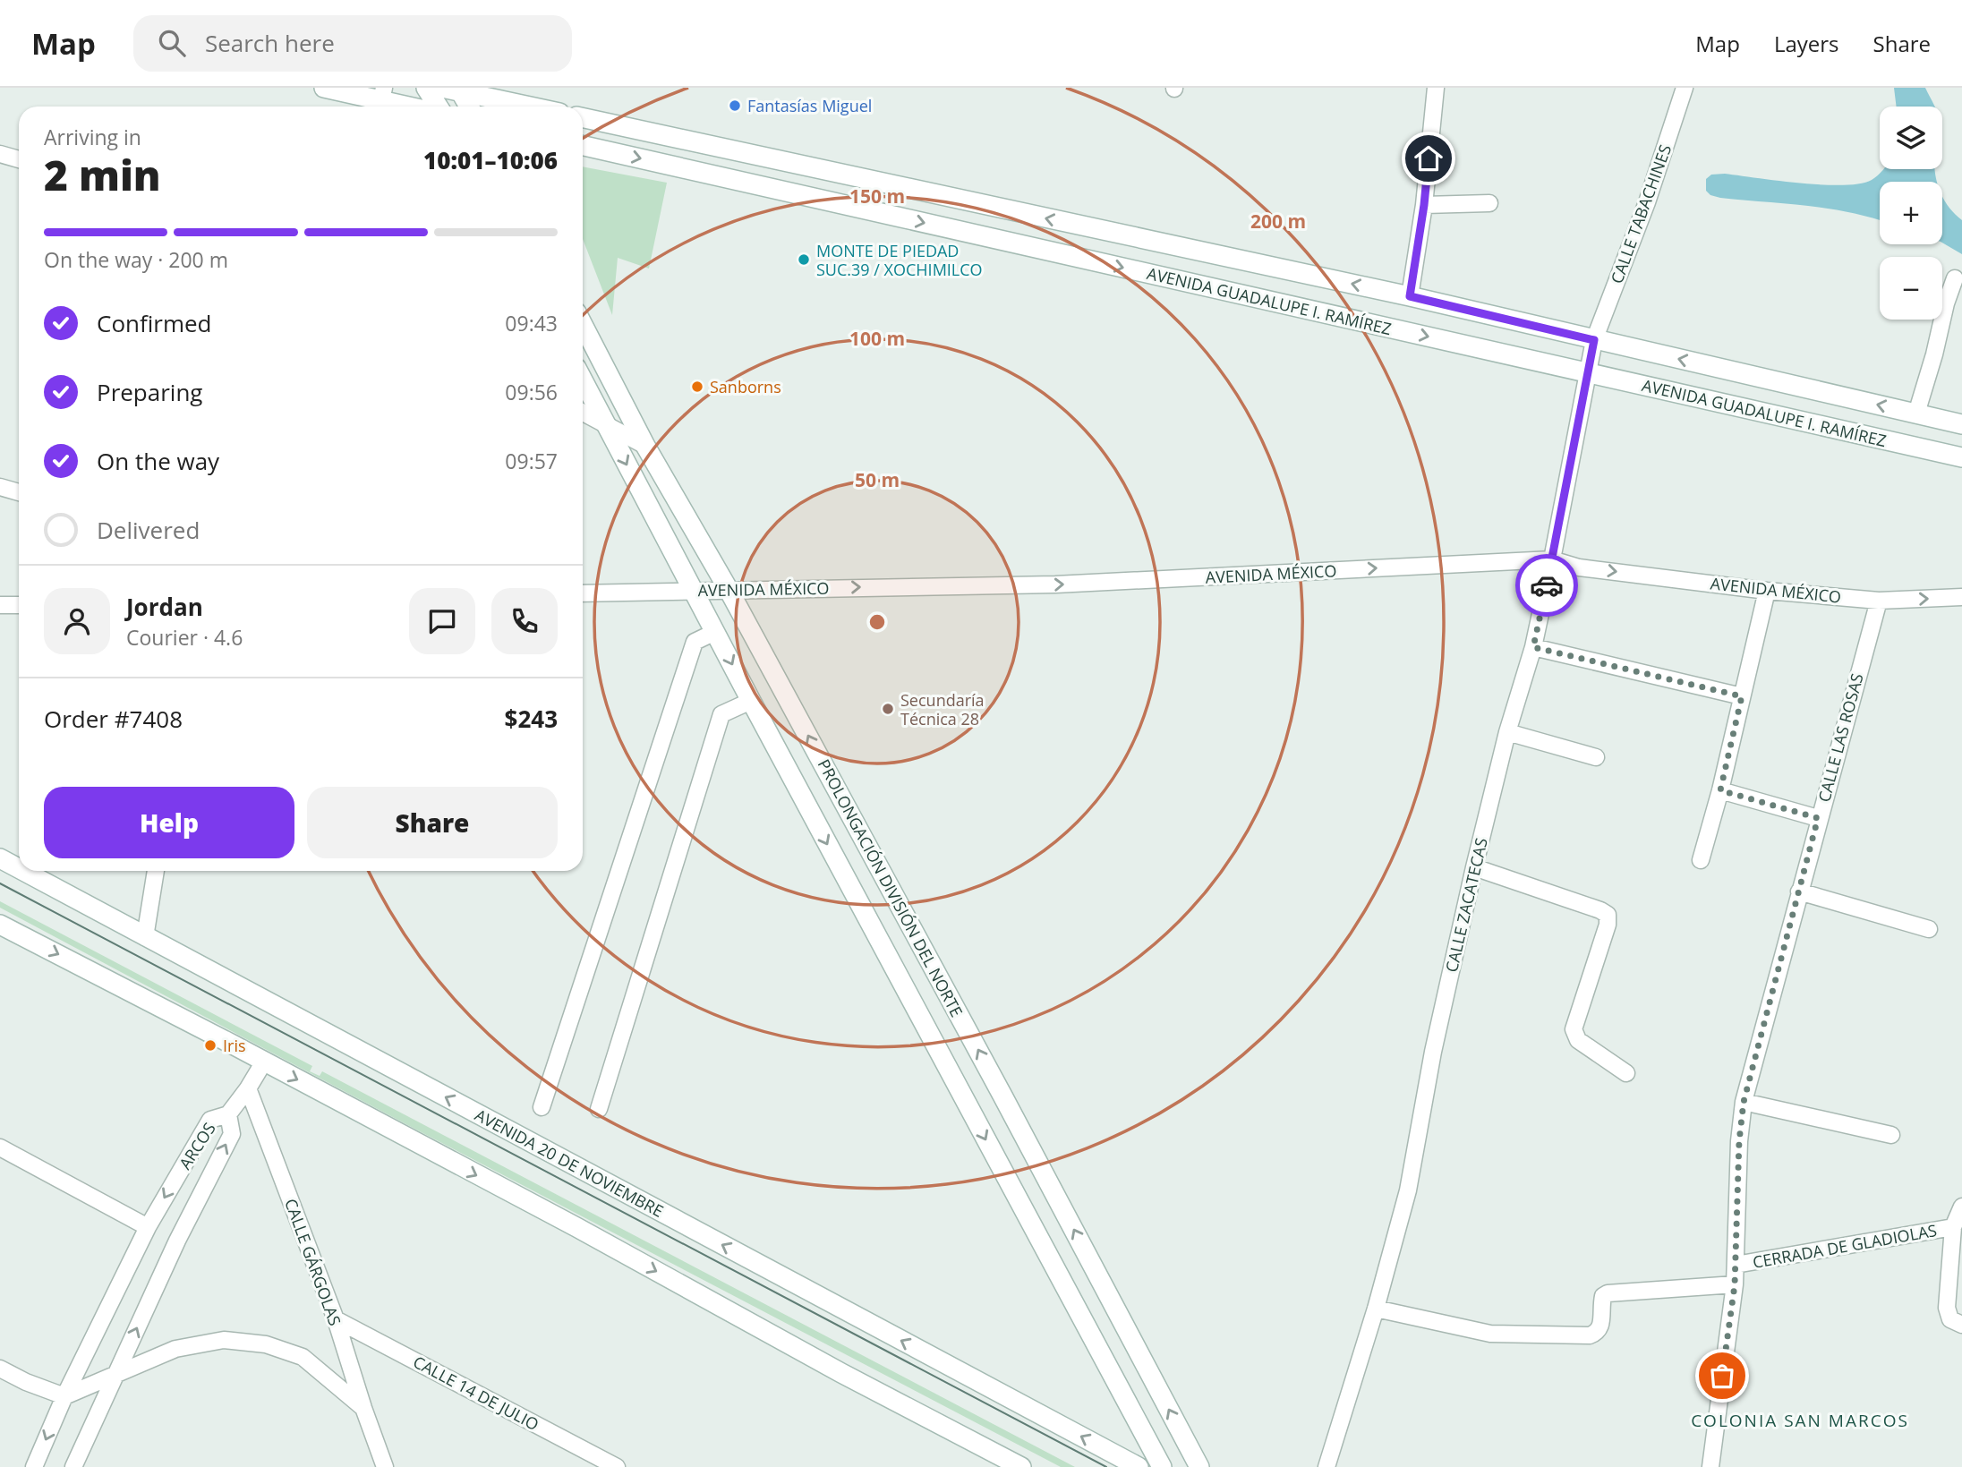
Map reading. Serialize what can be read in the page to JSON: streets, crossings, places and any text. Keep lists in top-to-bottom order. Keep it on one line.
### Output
{"streets":{"main road":["AVENIDA GUADALUPE I. RAMÍREZ","PROLONGACIÓN DIVISIÓN DEL NORTE","AVENIDA 20 DE NOVIEMBRE"],"street":["CALLE TABACHINES","AVENIDA MÉXICO","CALLE LAS ROSAS","CALLE ZACATECAS","ARCOS","CERRADA DE GLADIOLAS","CALLE GÁRGOLAS","CALLE 14 DE JULIO"]},"crossings":[["CALLE TABACHINES","AVENIDA GUADALUPE I. RAMÍREZ"],["CALLE TABACHINES","CALLE ZACATECAS"],["AVENIDA GUADALUPE I. RAMÍREZ","CALLE ZACATECAS"],["AVENIDA MÉXICO","CALLE LAS ROSAS"],["AVENIDA MÉXICO","PROLONGACIÓN DIVISIÓN DEL NORTE"],["AVENIDA MÉXICO","CALLE ZACATECAS"],["CALLE LAS ROSAS","CERRADA DE GLADIOLAS"],["CALLE GÁRGOLAS","CALLE 14 DE JULIO"]],"one_way":["AVENIDA MÉXICO"],"districts":["COLONIA SAN MARCOS"],"places":["Fantasías Miguel","MONTE DE PIEDAD SUC.39 / XOCHIMILCO","Sanborns","Secundaría Técnica 28","Iris"],"page":{"header":"Map","search":"Search here","nav":["Map","Layers","Share"],"map_buttons":["+","−"],"heading":["2 min","Arriving in","10:01–10:06"],"panel":["Jordan","Courier · 4.6","Order #7408","$243"],"bar":"On the way · 200 m","list":[["Confirmed","09:43"],["Preparing","09:56"],["On the way","09:57"],"Delivered"],"buttons":["Help","Share"]},"rings":["150 m","200 m","100 m","50 m"]}
